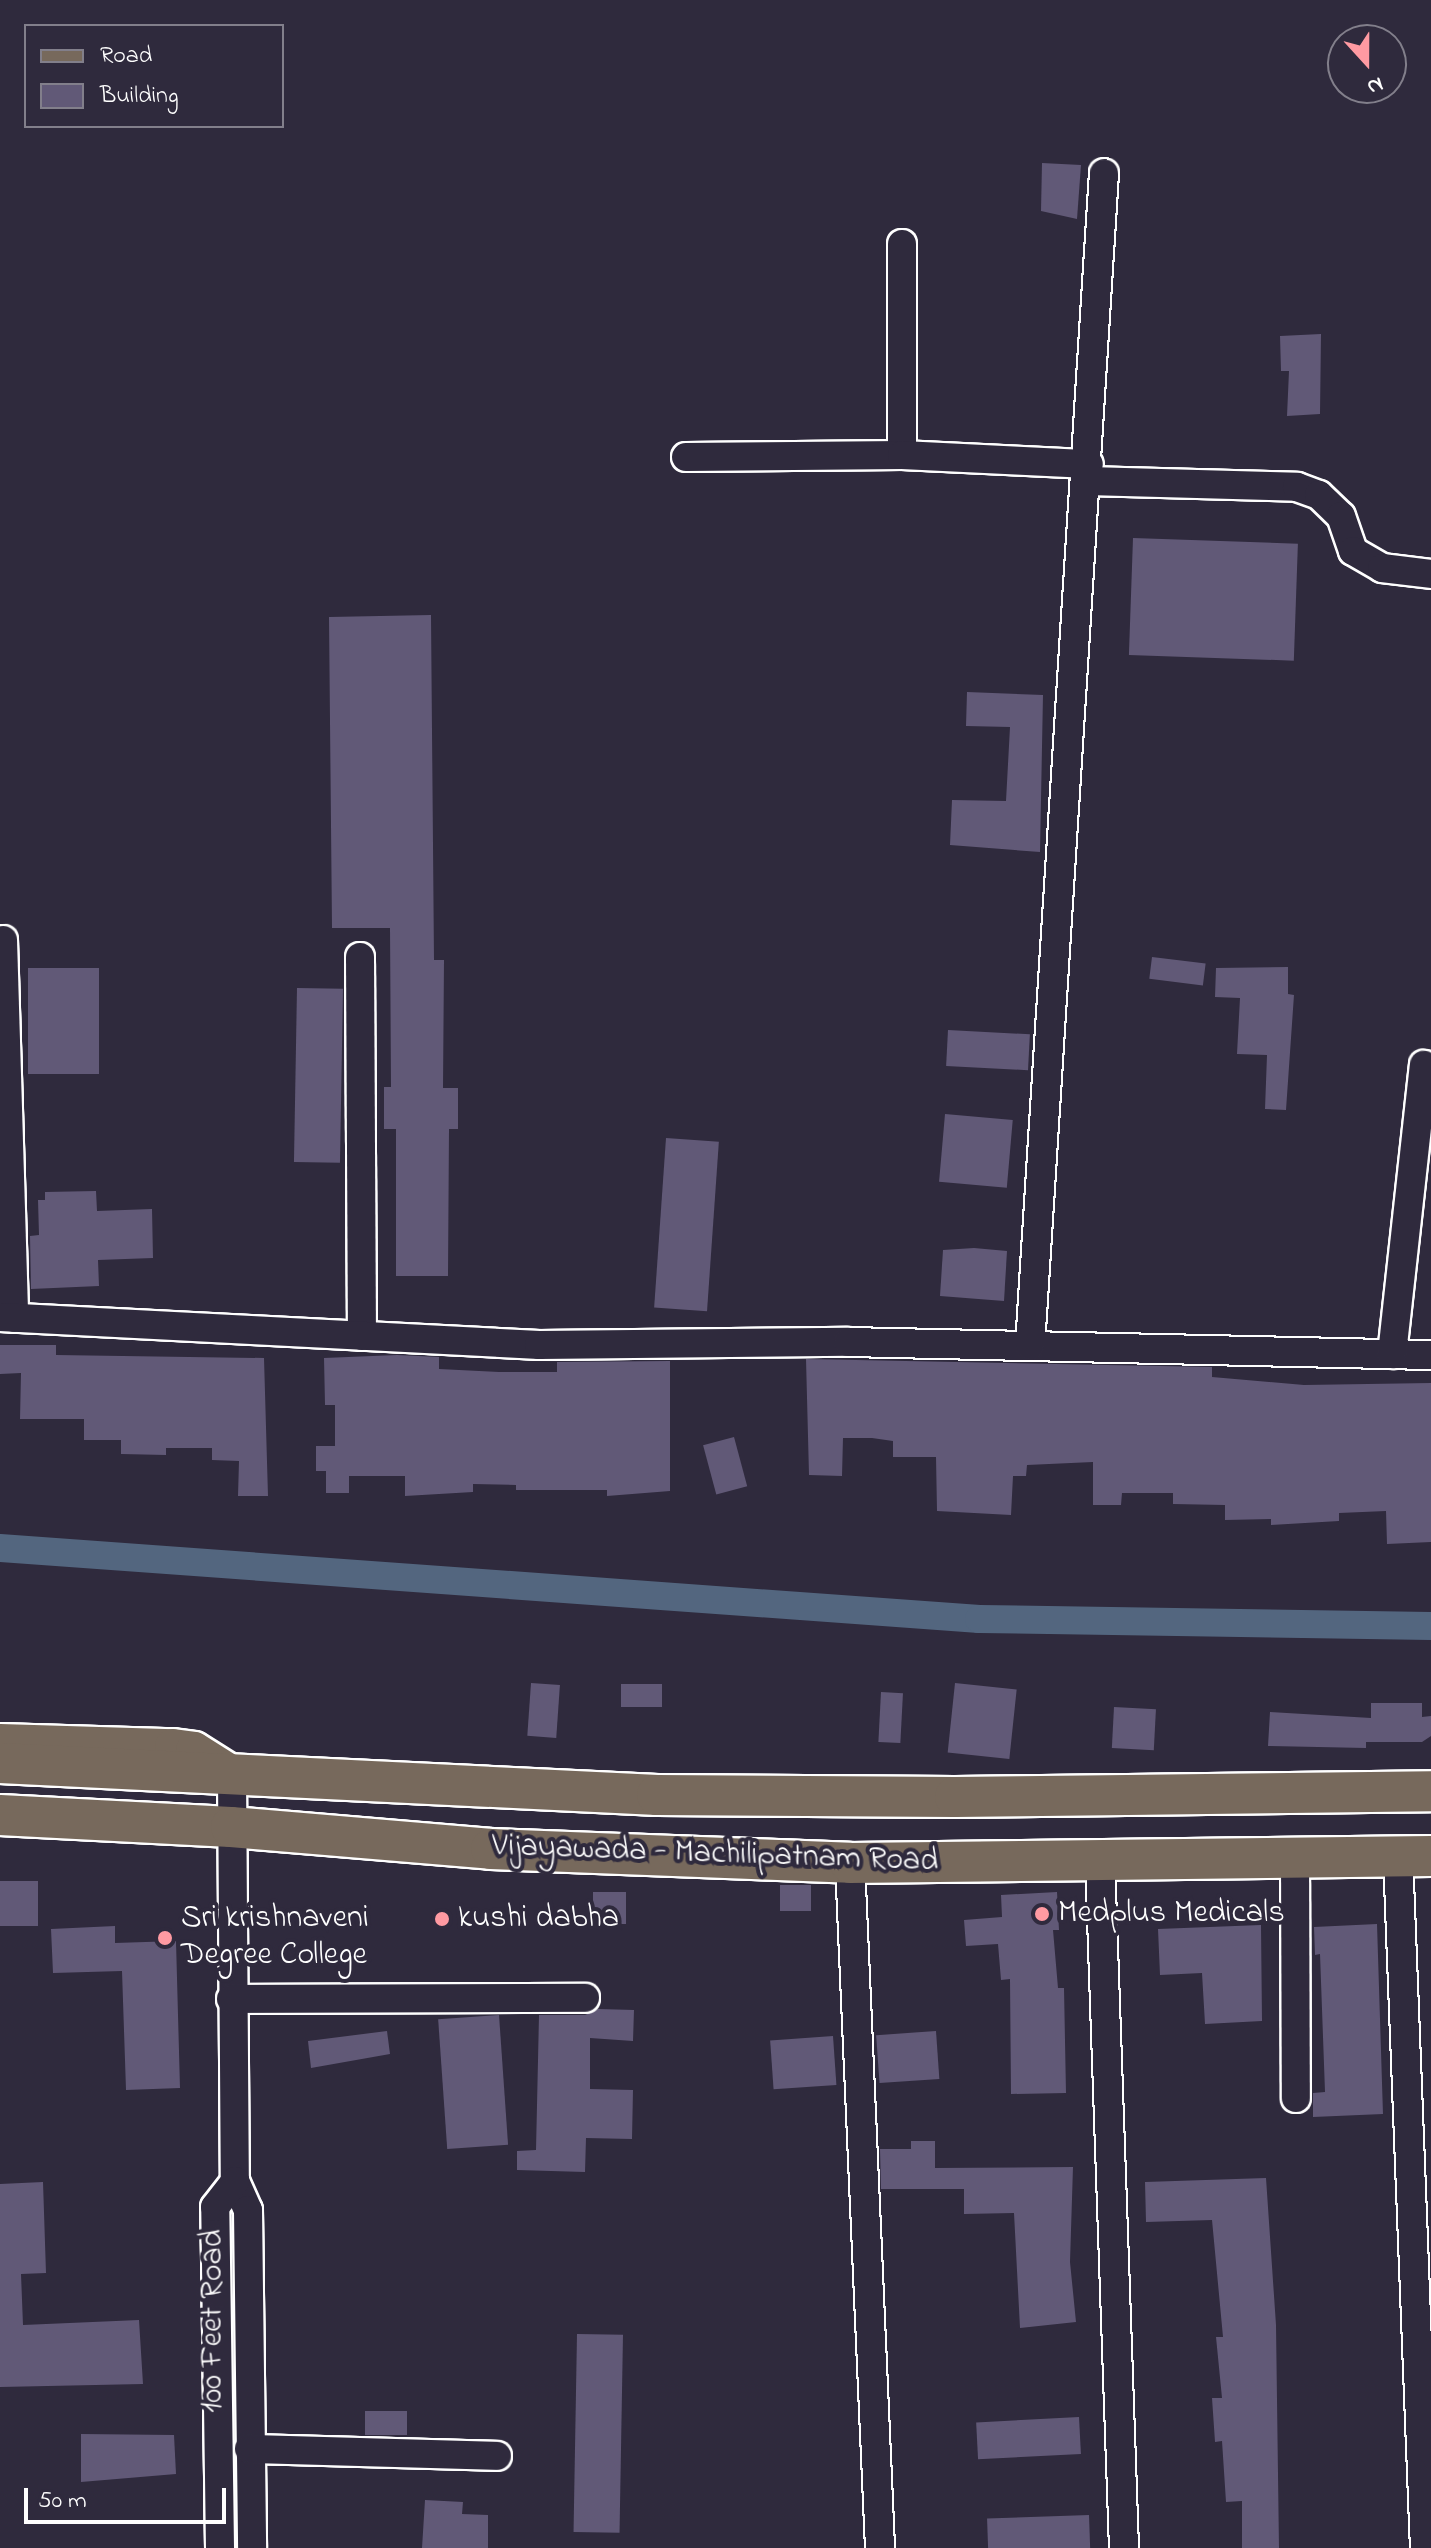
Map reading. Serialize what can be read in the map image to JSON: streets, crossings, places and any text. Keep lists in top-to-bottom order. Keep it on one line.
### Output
{"streets":{"highway":["Vijayawada - Machilipatnam Road"],"street":["100 Feet Road"]},"places":["Medplus Medicals","kushi dabha","Sri krishnaveni Degree College"],"legend":["Road","Building"],"scale_bar":"50 m","north":"bottom"}
